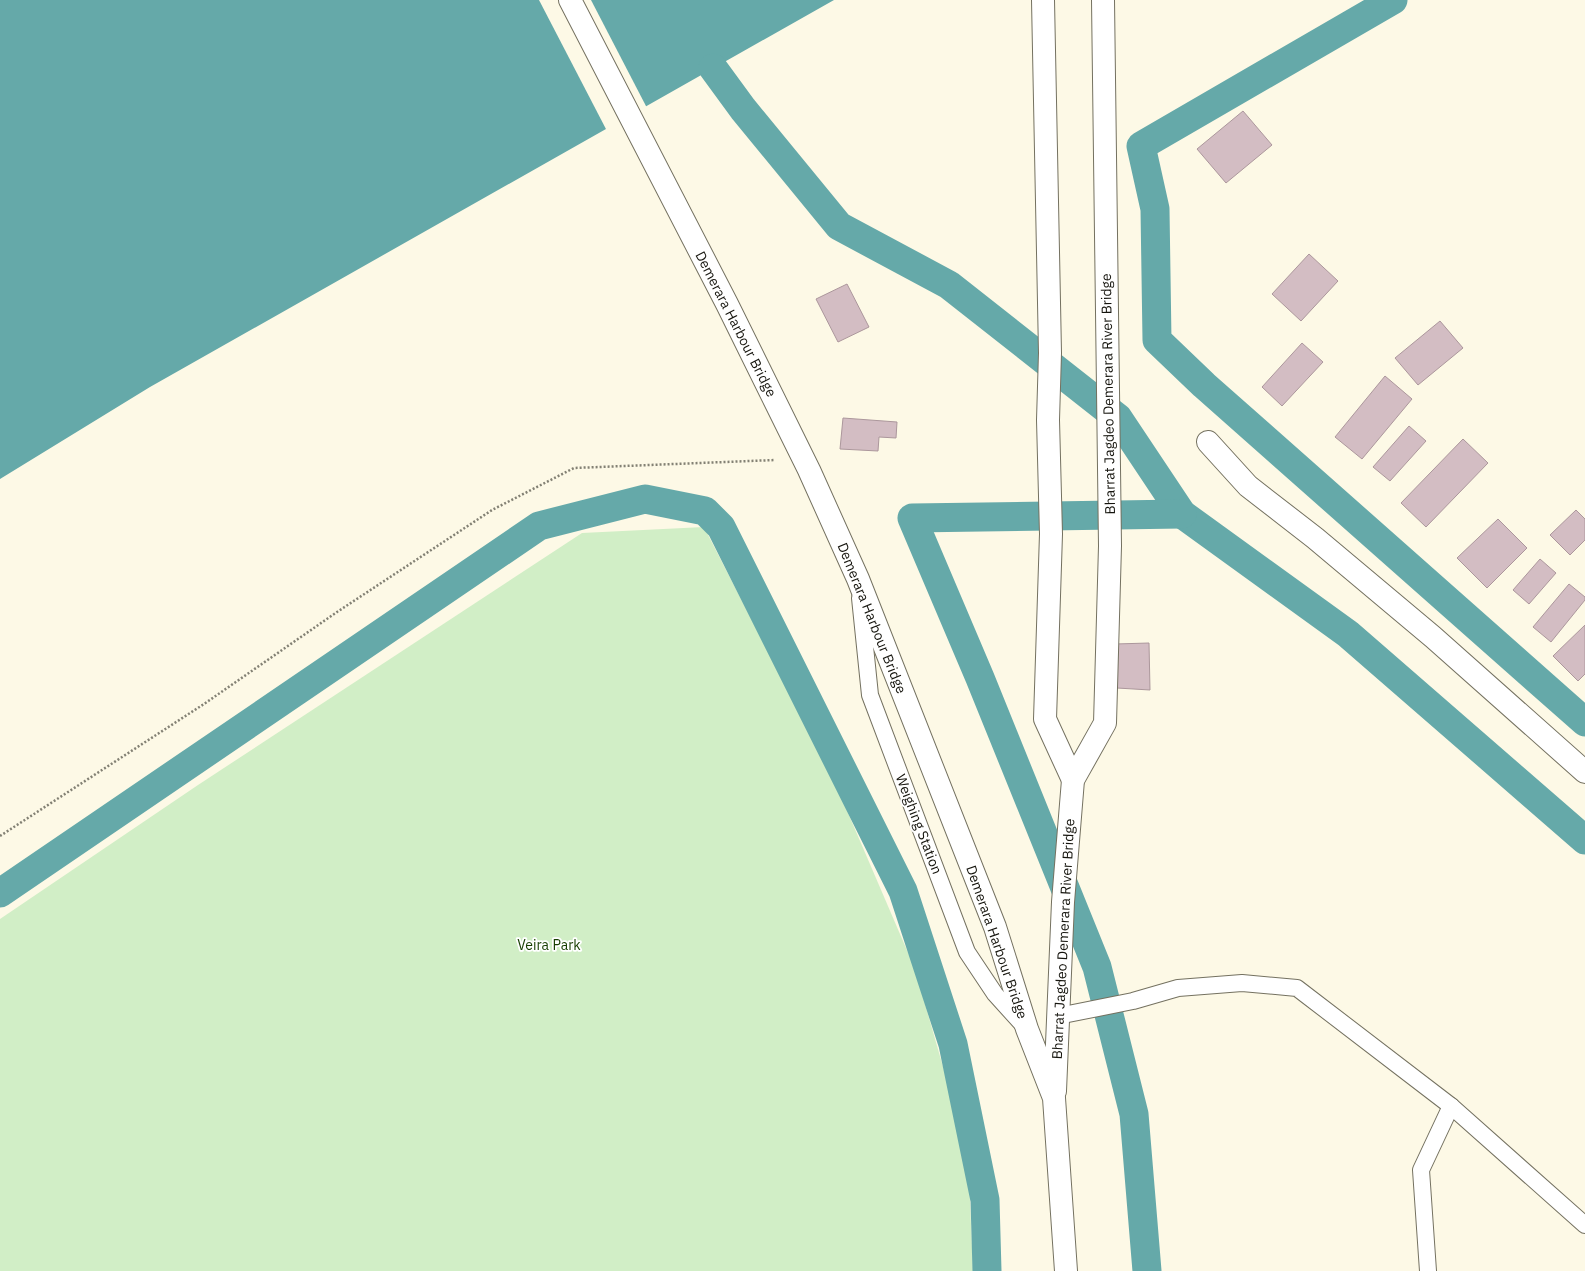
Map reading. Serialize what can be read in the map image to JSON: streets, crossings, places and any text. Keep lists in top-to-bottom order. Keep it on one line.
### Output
{"streets":{"main road":["Demerara Harbour Bridge","Bharrat Jagdeo Demerara River Bridge"],"lane":["Weighing Station"]},"crossings":[["Demerara Harbour Bridge","Bharrat Jagdeo Demerara River Bridge"],["Demerara Harbour Bridge","Weighing Station"]],"parks":["Veira Park"]}
